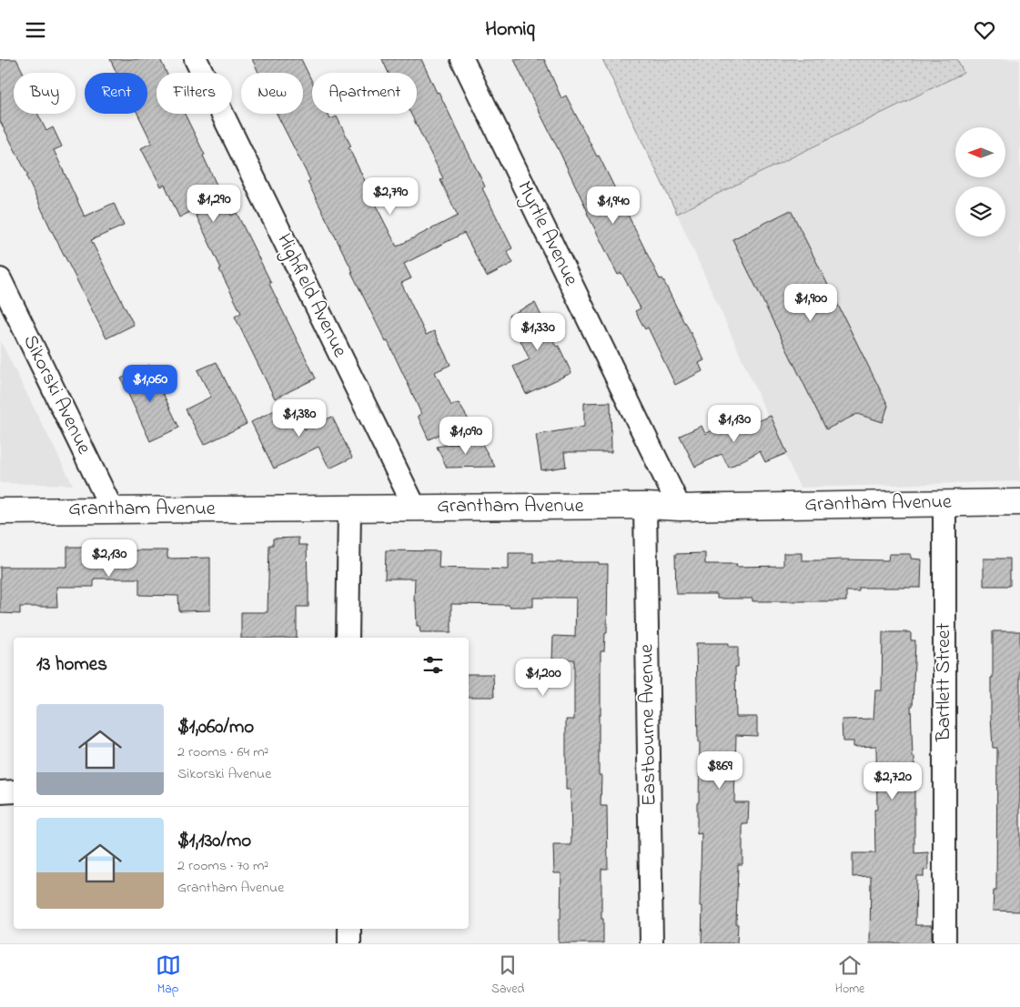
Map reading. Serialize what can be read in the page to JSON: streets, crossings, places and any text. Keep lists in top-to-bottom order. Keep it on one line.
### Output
{"streets":{"street":["Myrtle Avenue","Highfield Avenue","Sikorski Avenue","Grantham Avenue","Bartlett Street","Eastbourne Avenue"]},"crossings":[["Myrtle Avenue","Grantham Avenue"],["Highfield Avenue","Grantham Avenue"],["Sikorski Avenue","Grantham Avenue"],["Grantham Avenue","Bartlett Street"],["Grantham Avenue","Eastbourne Avenue"]],"north":"left","page":{"header":"Homiq","chip":["Buy","Rent","Filters","New","Apartment"],"price":["$2,790","$1,290","$1,940","$1,900","$1,330","$1,060","$1,380","$1,130","$1,090","$2,130","$1,200","$869","$2,720"],"heading":"13 homes","list":[{"name":"$1,060/mo","note":"2 rooms · 64 m² · Sikorski Avenue"},{"name":"$1,130/mo","note":"2 rooms · 70 m² · Grantham Avenue"}],"tabs":["Map","Saved","Home"]}}
